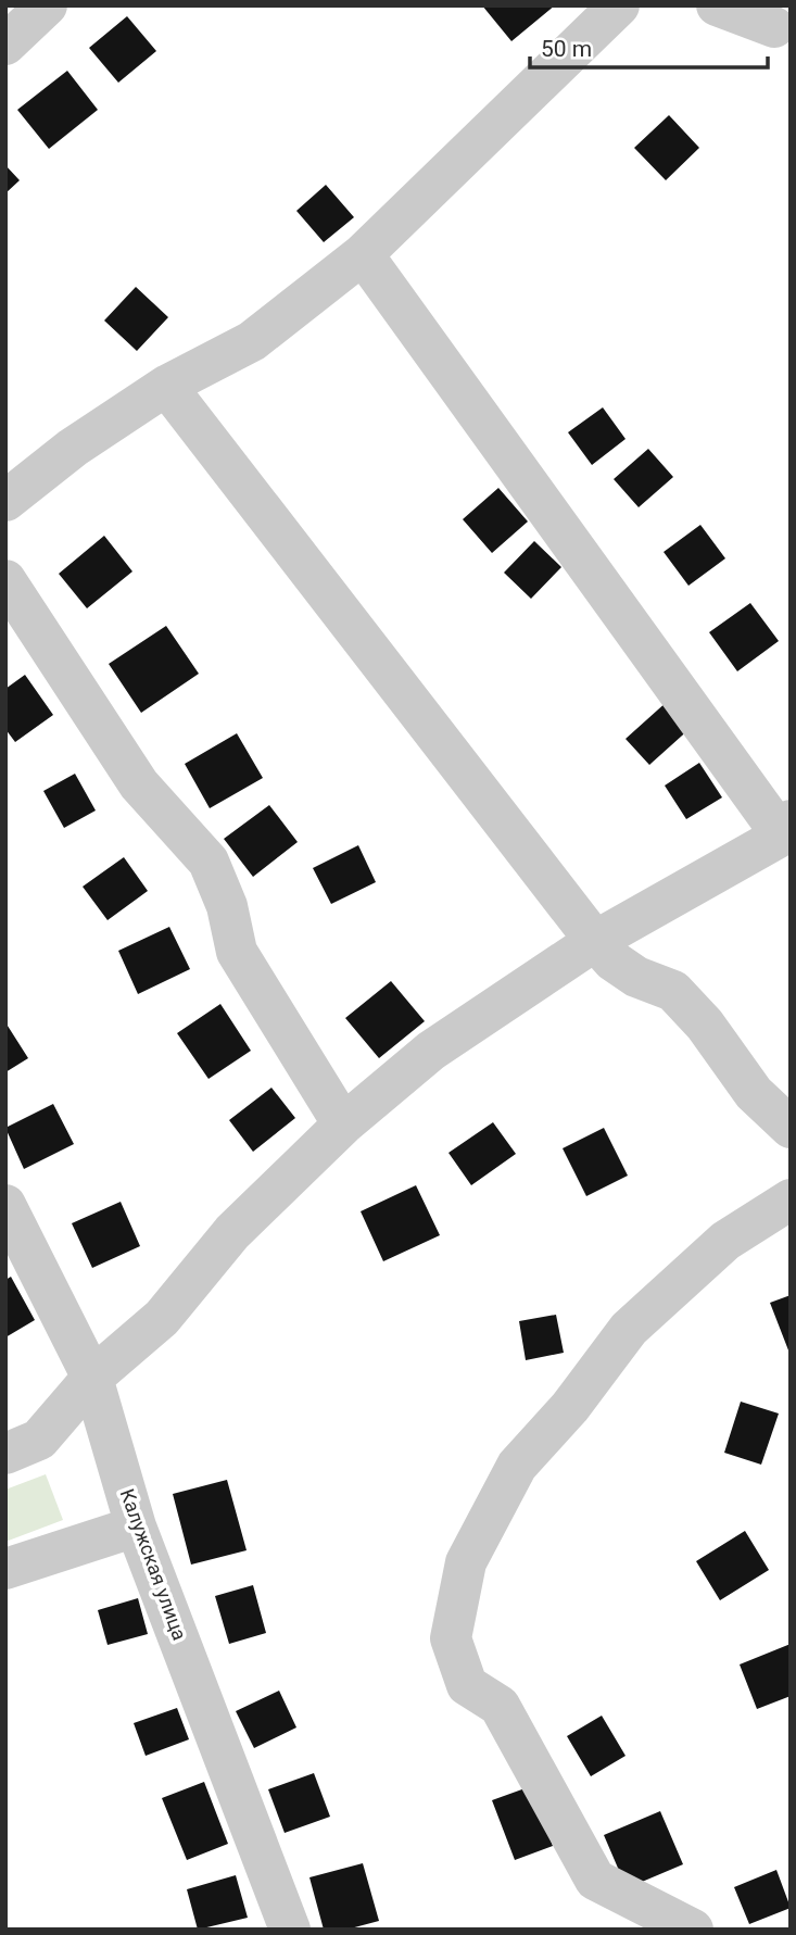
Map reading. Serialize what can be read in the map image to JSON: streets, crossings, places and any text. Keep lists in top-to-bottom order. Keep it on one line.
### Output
{"streets":{"street":["Калужская улица"]},"scale_bar":"50 m"}
